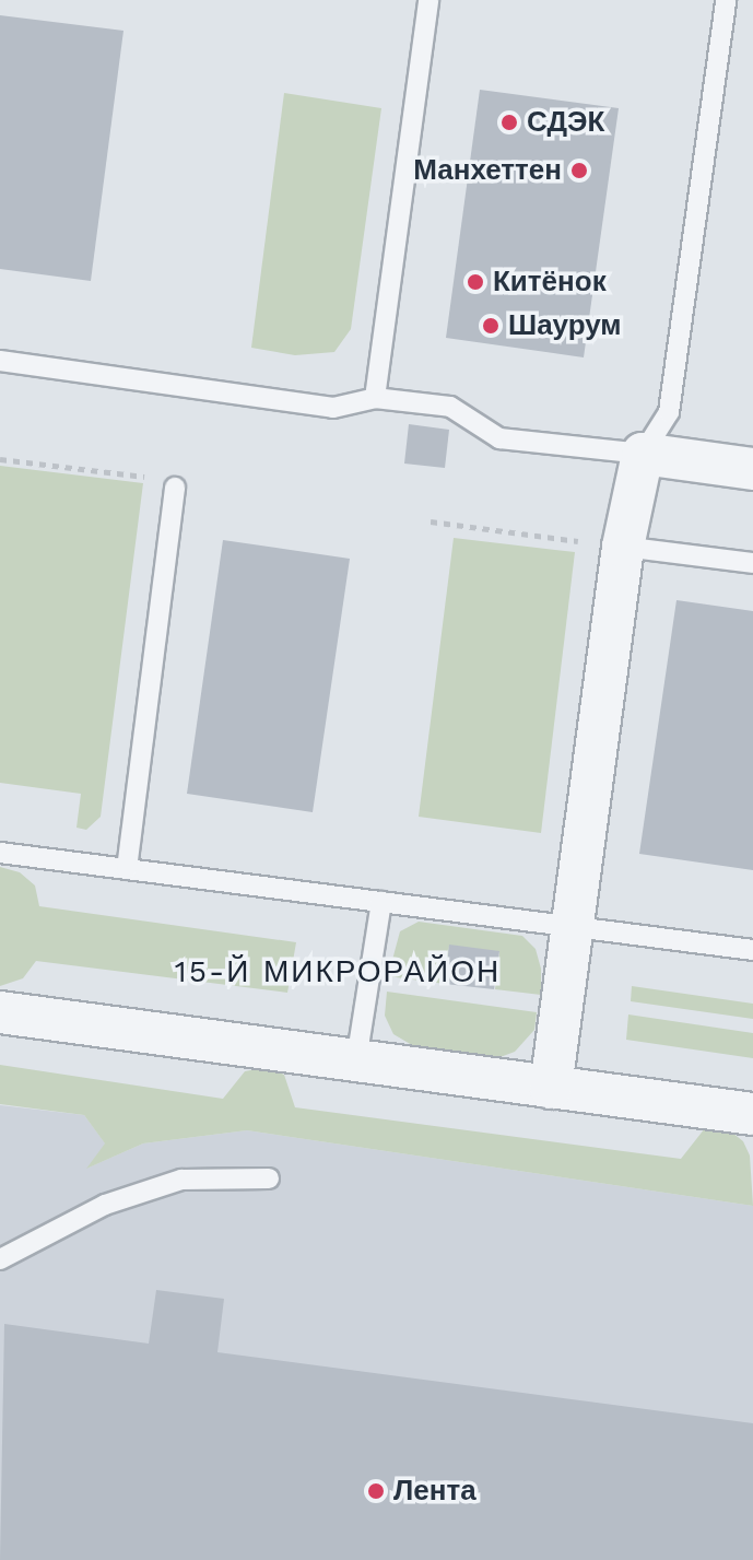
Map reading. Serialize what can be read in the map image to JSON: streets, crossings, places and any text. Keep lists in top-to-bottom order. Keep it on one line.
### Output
{"districts":["15-Й МИКРОРАЙОН"],"places":["СДЭК","Манхеттен","Китёнок","Шаурум","Лента"]}
